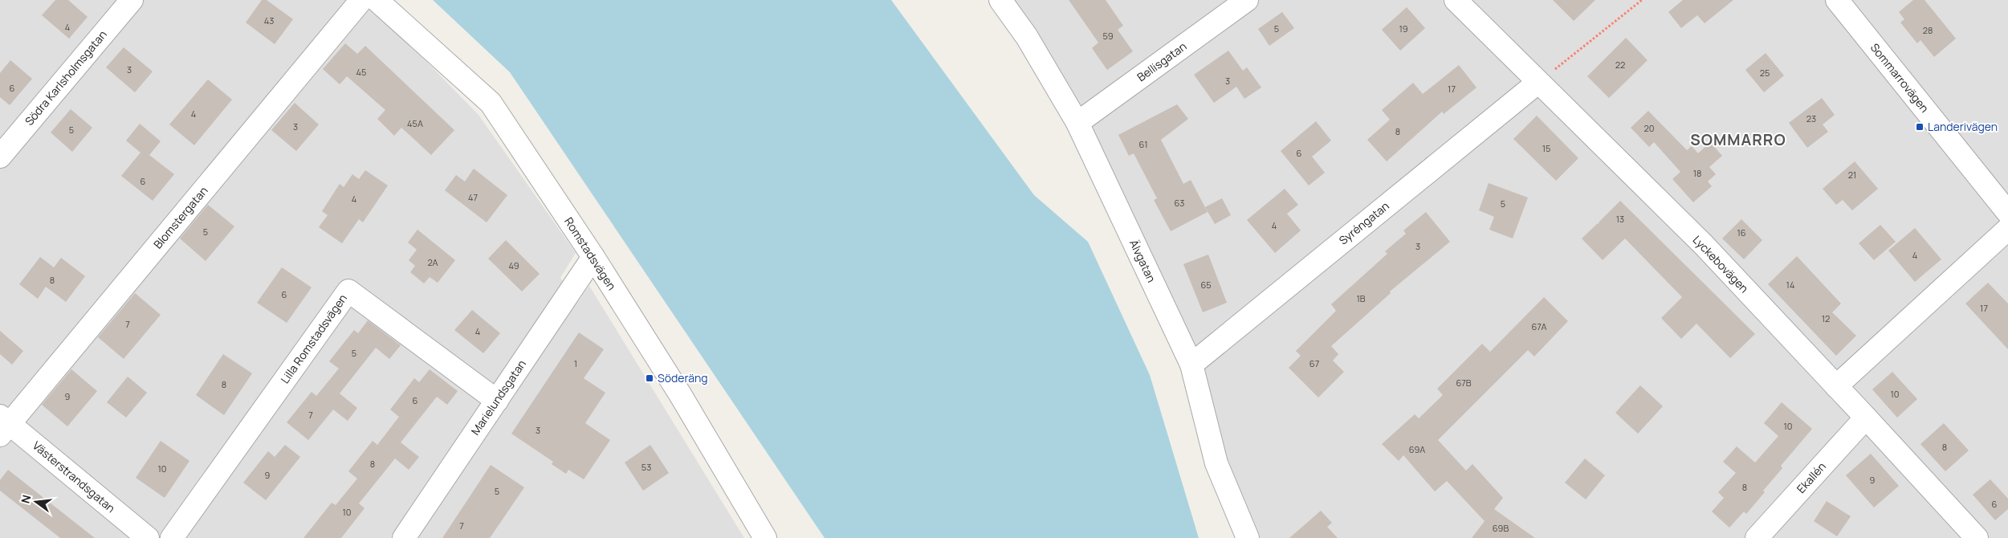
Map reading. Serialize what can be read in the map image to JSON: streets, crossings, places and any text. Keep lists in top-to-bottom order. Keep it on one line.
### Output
{"streets":{"street":["Bellisgatan","Södra Karlsholmsgatan","Sommarrovägen","Blomstergatan","Syréngatan","Romstadsvägen","Älvgatan","Lyckebovägen","Lilla Romstadsvägen","Marielundsgatan","Västerstrandsgatan","Ekallén"]},"crossings":[["Bellisgatan","Älvgatan"],["Blomstergatan","Västerstrandsgatan"],["Syréngatan","Älvgatan"],["Syréngatan","Lyckebovägen"],["Romstadsvägen","Marielundsgatan"],["Lyckebovägen","Ekallén"],["Lilla Romstadsvägen","Marielundsgatan"]],"districts":["SOMMARRO"],"places":{"transit":["Landerivägen","Söderäng"]},"house_numbers":["43","4","5","19","28","59","22","3","45","25","3","6","17","4","23","45A","3","20","5","8","61","15","6","18","21","6","47","4","63","5","13","4","5","16","3","4","2A","49","8","65","14","6","1B","17","12","7","67A","4","5","1","67","67B","8","10","9","6","7","10","3","8","69A","8","53","10","9","9","8","5","6","10","7","69B"],"north":"left"}
